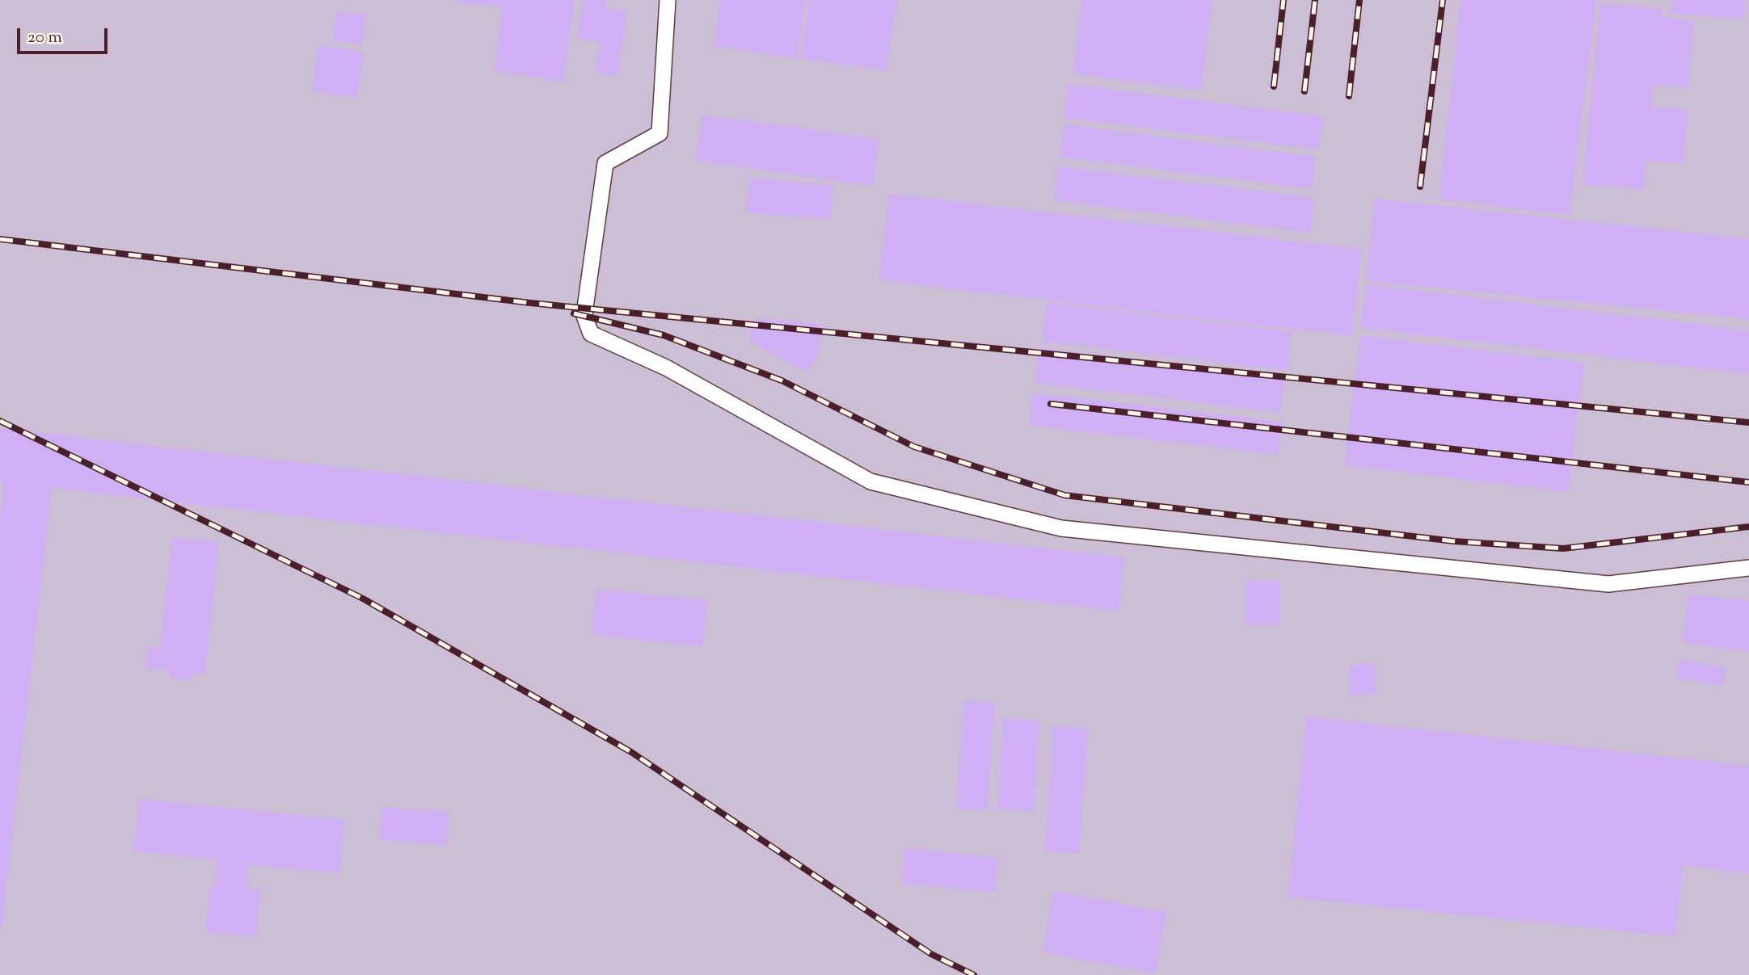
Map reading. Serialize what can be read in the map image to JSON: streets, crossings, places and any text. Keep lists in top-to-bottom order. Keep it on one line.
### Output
{"scale_bar":"20 m"}
